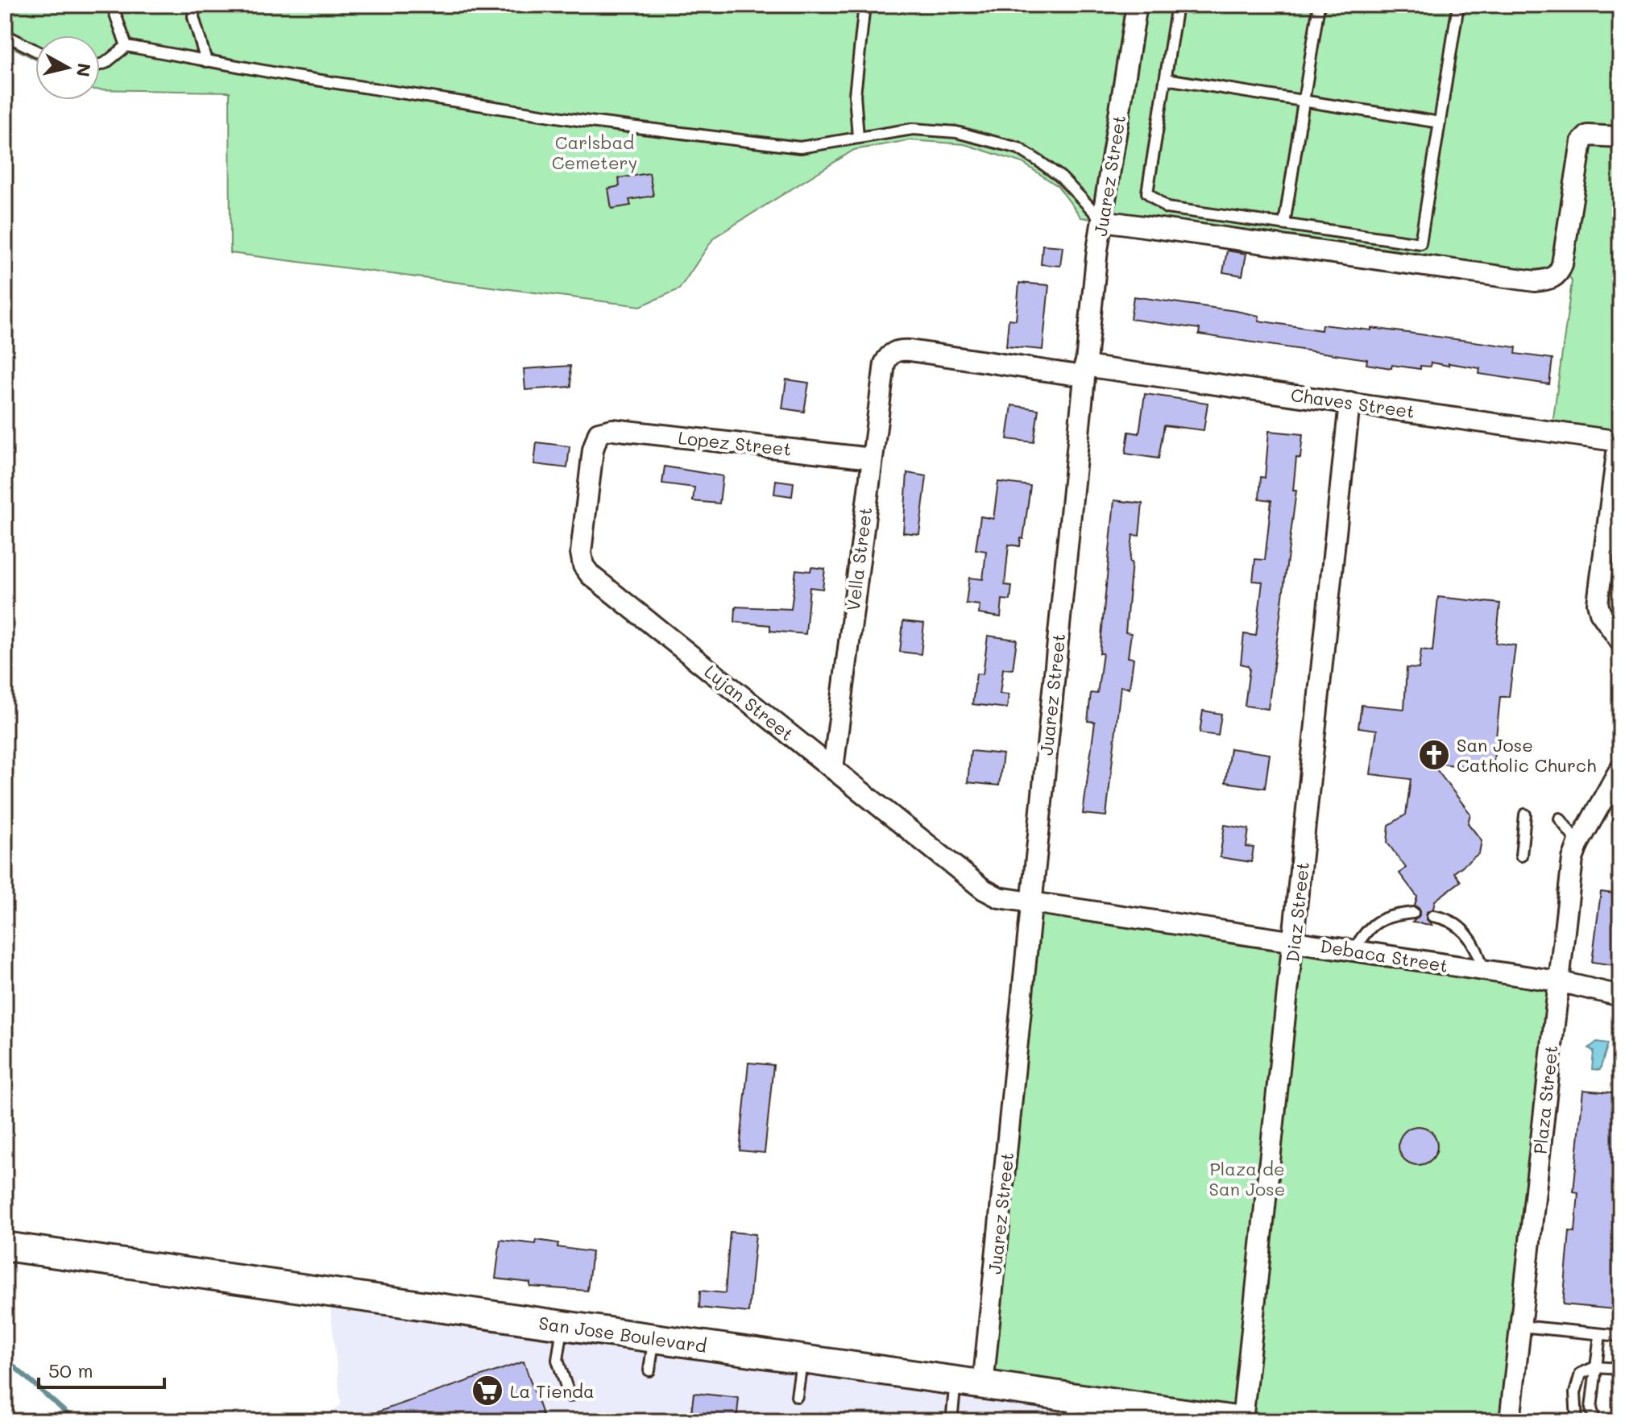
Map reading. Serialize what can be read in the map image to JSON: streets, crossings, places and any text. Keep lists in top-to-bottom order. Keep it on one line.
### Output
{"streets":{"street":["Juarez Street","Chaves Street","Lopez Street","Vella Street","Lujan Street","Diaz Street","Debaca Street","Plaza Street","San Jose Boulevard"]},"crossings":[["Juarez Street","Chaves Street"],["Juarez Street","Lujan Street"],["Juarez Street","Debaca Street"],["Juarez Street","San Jose Boulevard"],["Chaves Street","Vella Street"],["Chaves Street","Diaz Street"],["Lopez Street","Vella Street"],["Lopez Street","Lujan Street"],["Vella Street","Lujan Street"],["Lujan Street","Debaca Street"],["Diaz Street","Debaca Street"],["Diaz Street","San Jose Boulevard"],["Debaca Street","Plaza Street"]],"parks":["Carlsbad Cemetery","Plaza de San Jose"],"places":{"church":["San Jose Catholic Church"],"supermarket":["La Tienda"]},"scale_bar":"50 m","north":"right"}
